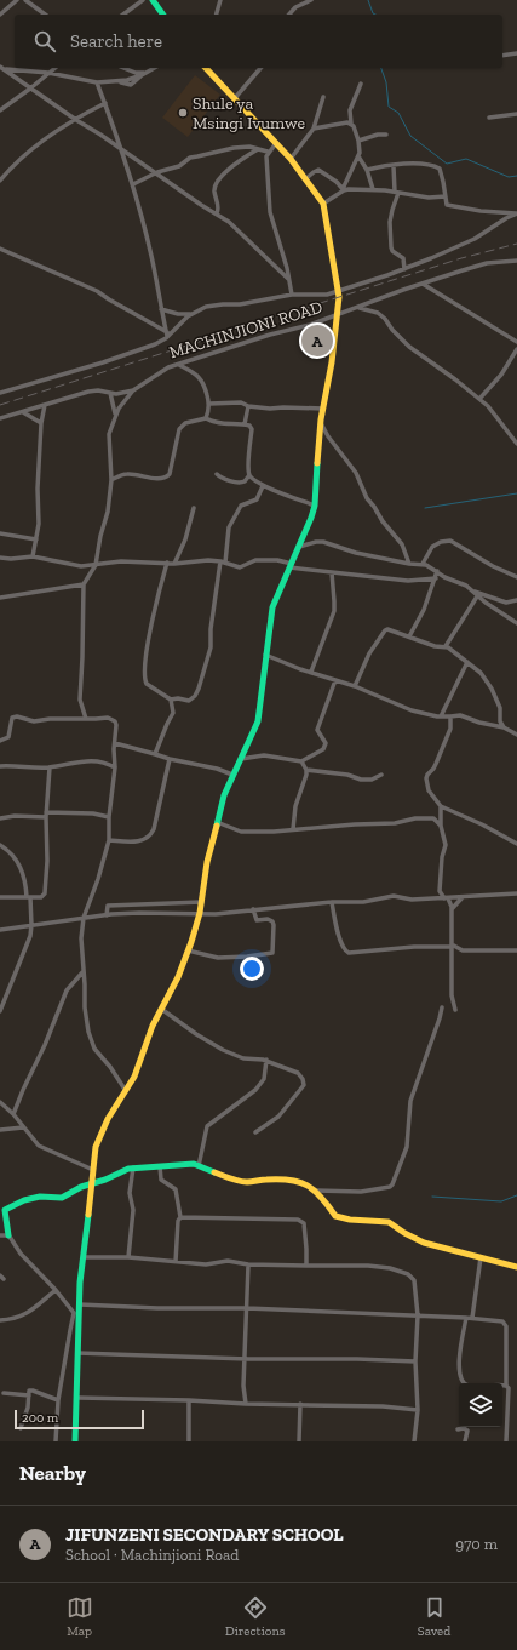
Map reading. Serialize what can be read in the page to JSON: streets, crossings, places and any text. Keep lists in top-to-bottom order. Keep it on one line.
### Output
{"streets":{"street":["MACHINJIONI ROAD"]},"places":["Shule ya Msingi Ivumwe"],"scale_bar":"200 m","page":{"search":"Search here","pins":"A","scale":"200 m","heading":"Nearby","list":[{"mark":"A","name":"JIFUNZENI SECONDARY SCHOOL","note":"School · Machinjioni Road","value":"970 m"}],"nav":["Map","Directions","Saved"]}}
